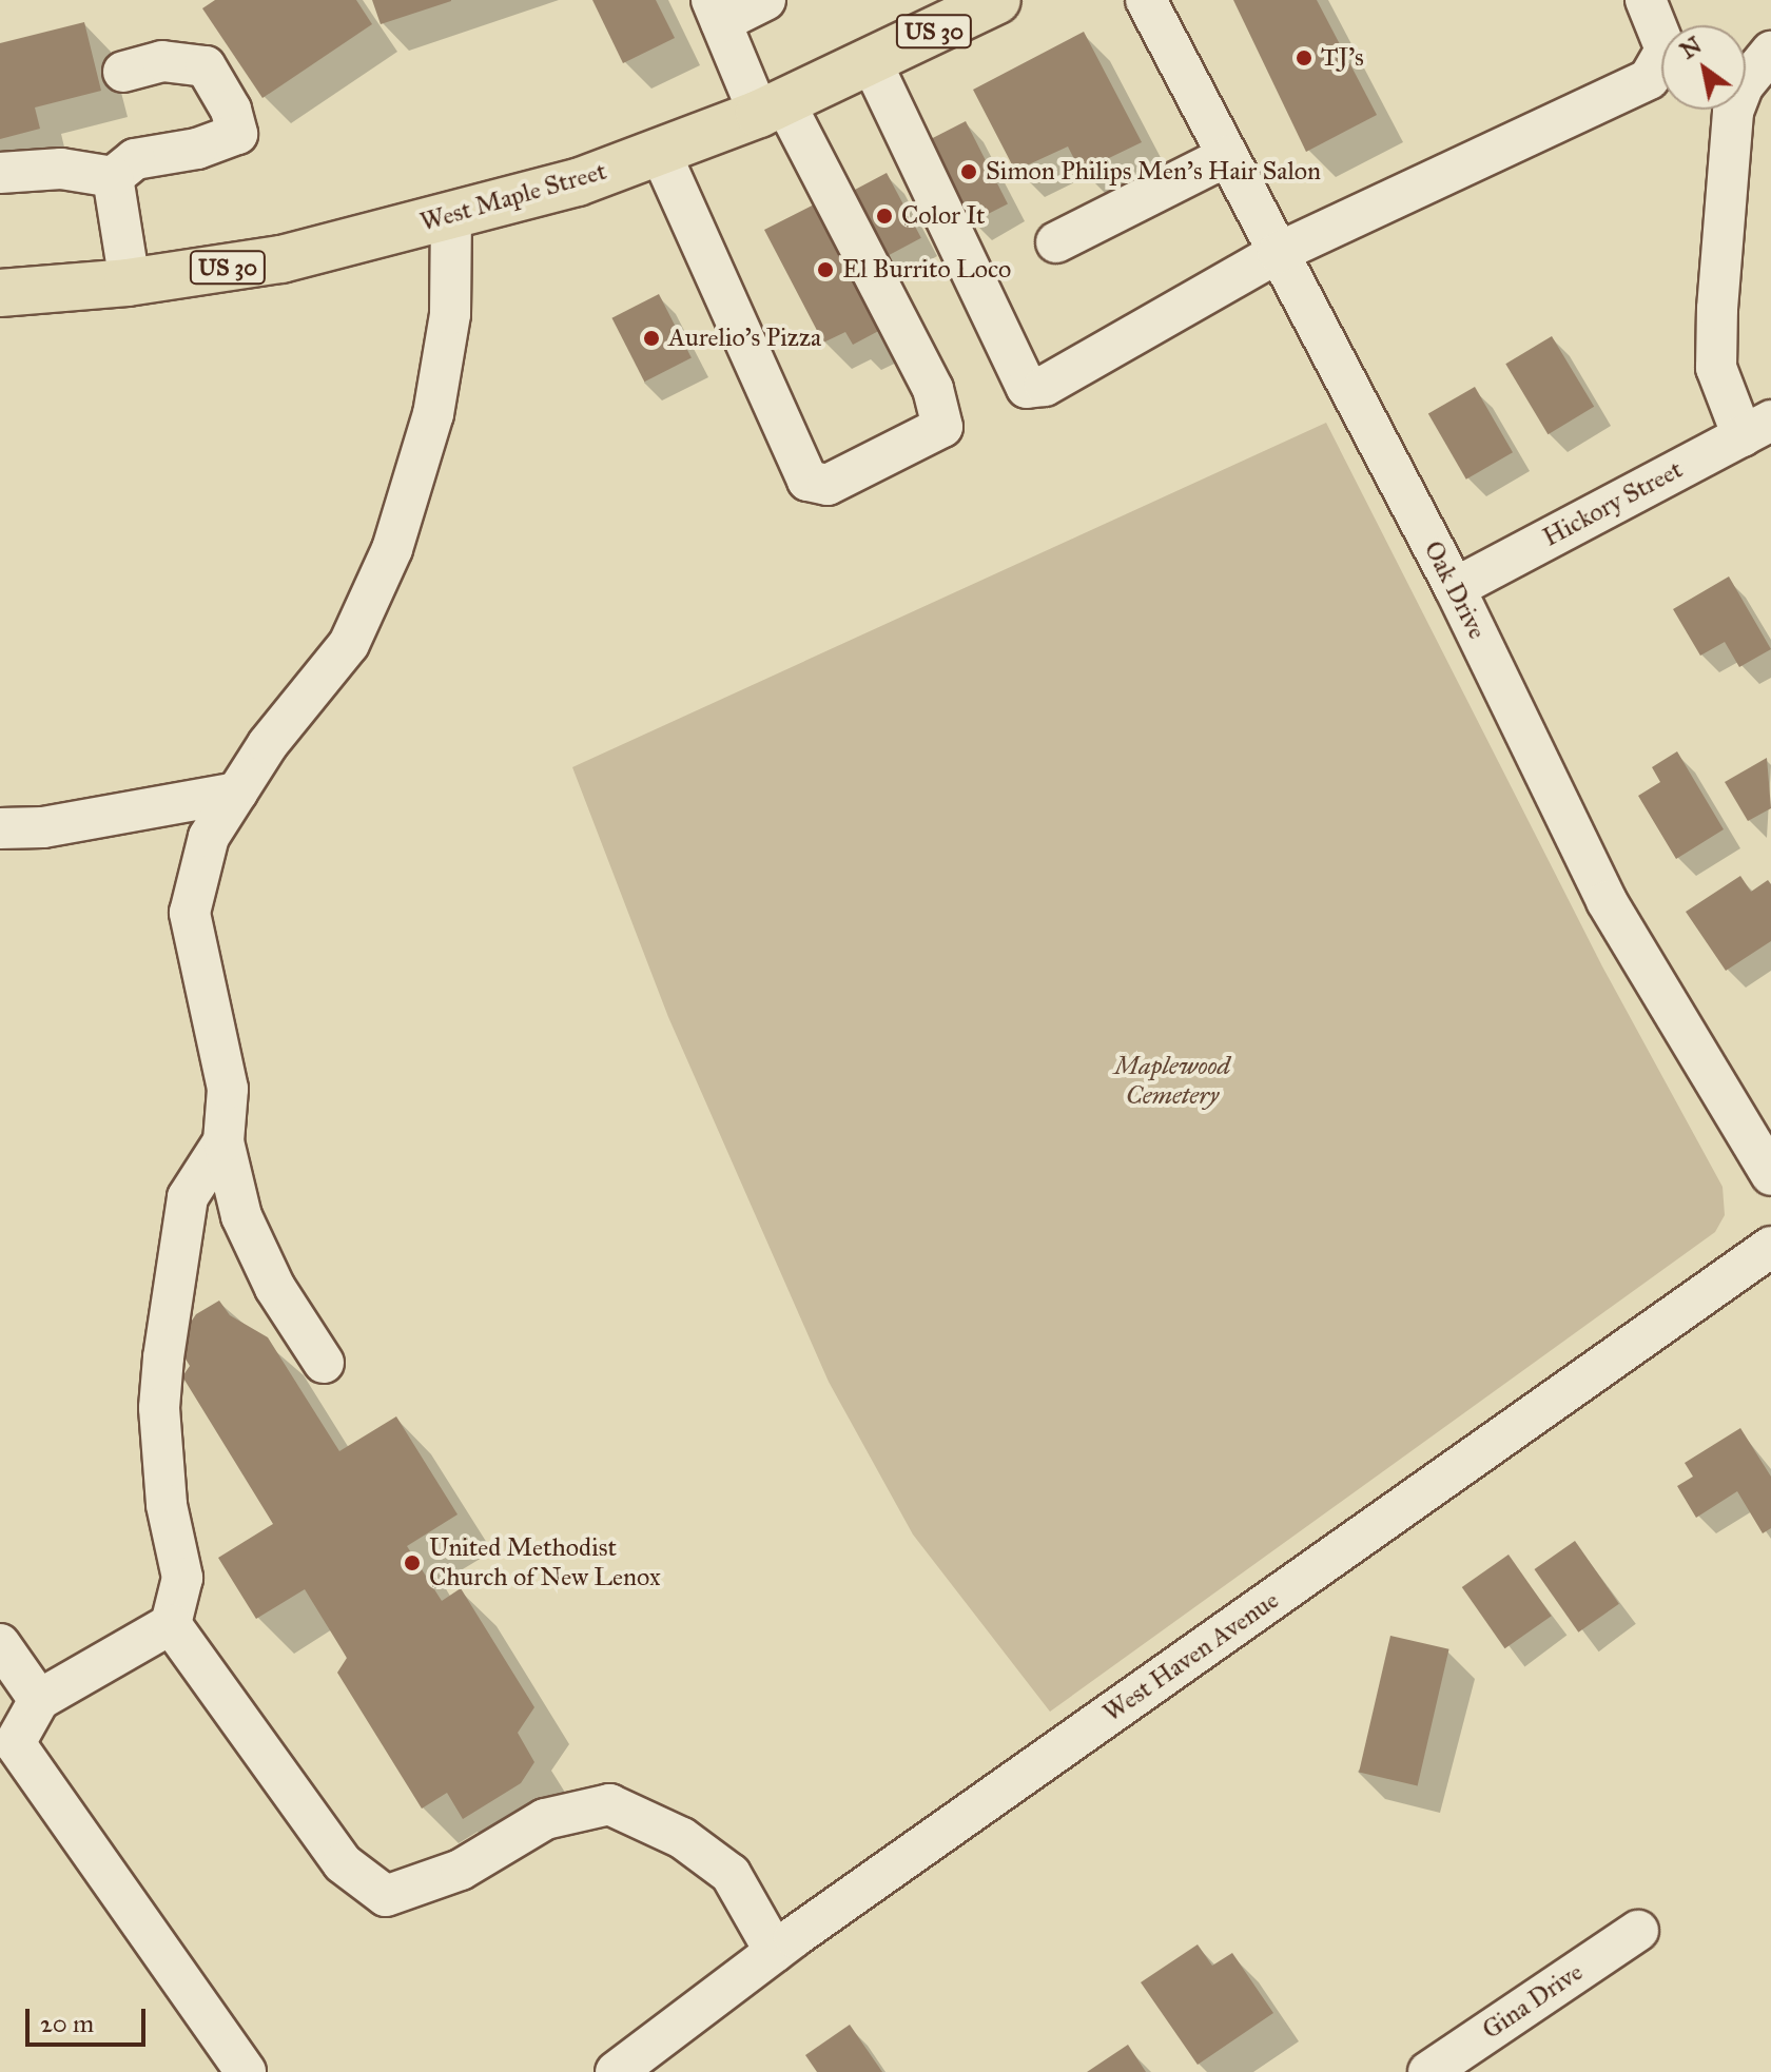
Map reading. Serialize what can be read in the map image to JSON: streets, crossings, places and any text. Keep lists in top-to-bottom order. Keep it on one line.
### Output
{"streets":{"main road":["US 30","West Maple Street"],"street":["Hickory Street","Oak Drive","West Haven Avenue","Gina Drive"]},"crossings":[["Hickory Street","Oak Drive"]],"parks":["Maplewood Cemetery"],"places":["TJ's","Simon Philips Men's Hair Salon","Color It","El Burrito Loco","Aurelio's Pizza","United Methodist Church of New Lenox"],"scale_bar":"20 m","north":"top left"}
